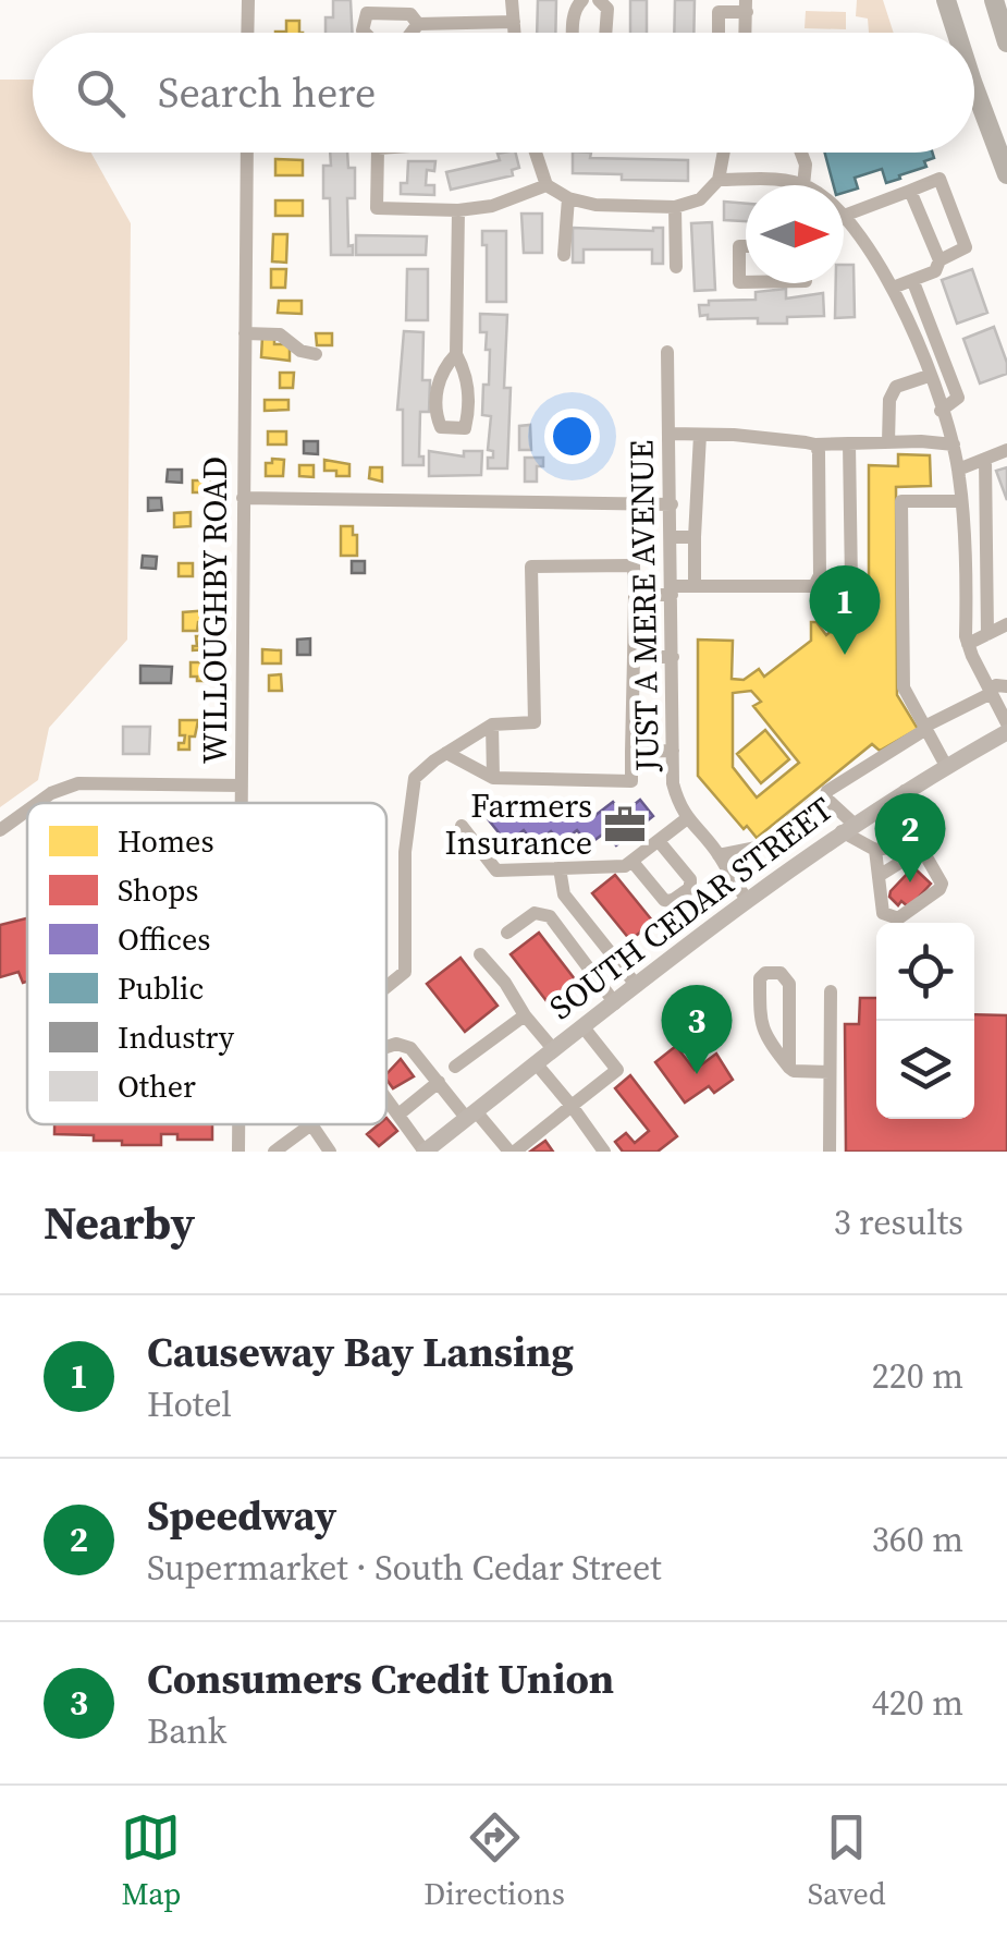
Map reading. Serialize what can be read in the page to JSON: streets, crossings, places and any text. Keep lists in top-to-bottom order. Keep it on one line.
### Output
{"streets":{"main road":["SOUTH CEDAR STREET"],"street":["JUST A MERE AVENUE","WILLOUGHBY ROAD"]},"crossings":[["JUST A MERE AVENUE","SOUTH CEDAR STREET"]],"places":{"office":["Farmers Insurance"]},"legend":["Homes","Shops","Offices","Public","Industry","Other"],"north":"right","page":{"search":"Search here","pins":["1","2","3"],"heading":["Nearby","3 results"],"list":[{"mark":"1","name":"Causeway Bay Lansing","note":"Hotel","value":"220 m"},{"mark":"2","name":"Speedway","note":"Supermarket · South Cedar Street","value":"360 m"},{"mark":"3","name":"Consumers Credit Union","note":"Bank","value":"420 m"}],"nav":["Map","Directions","Saved"]}}
